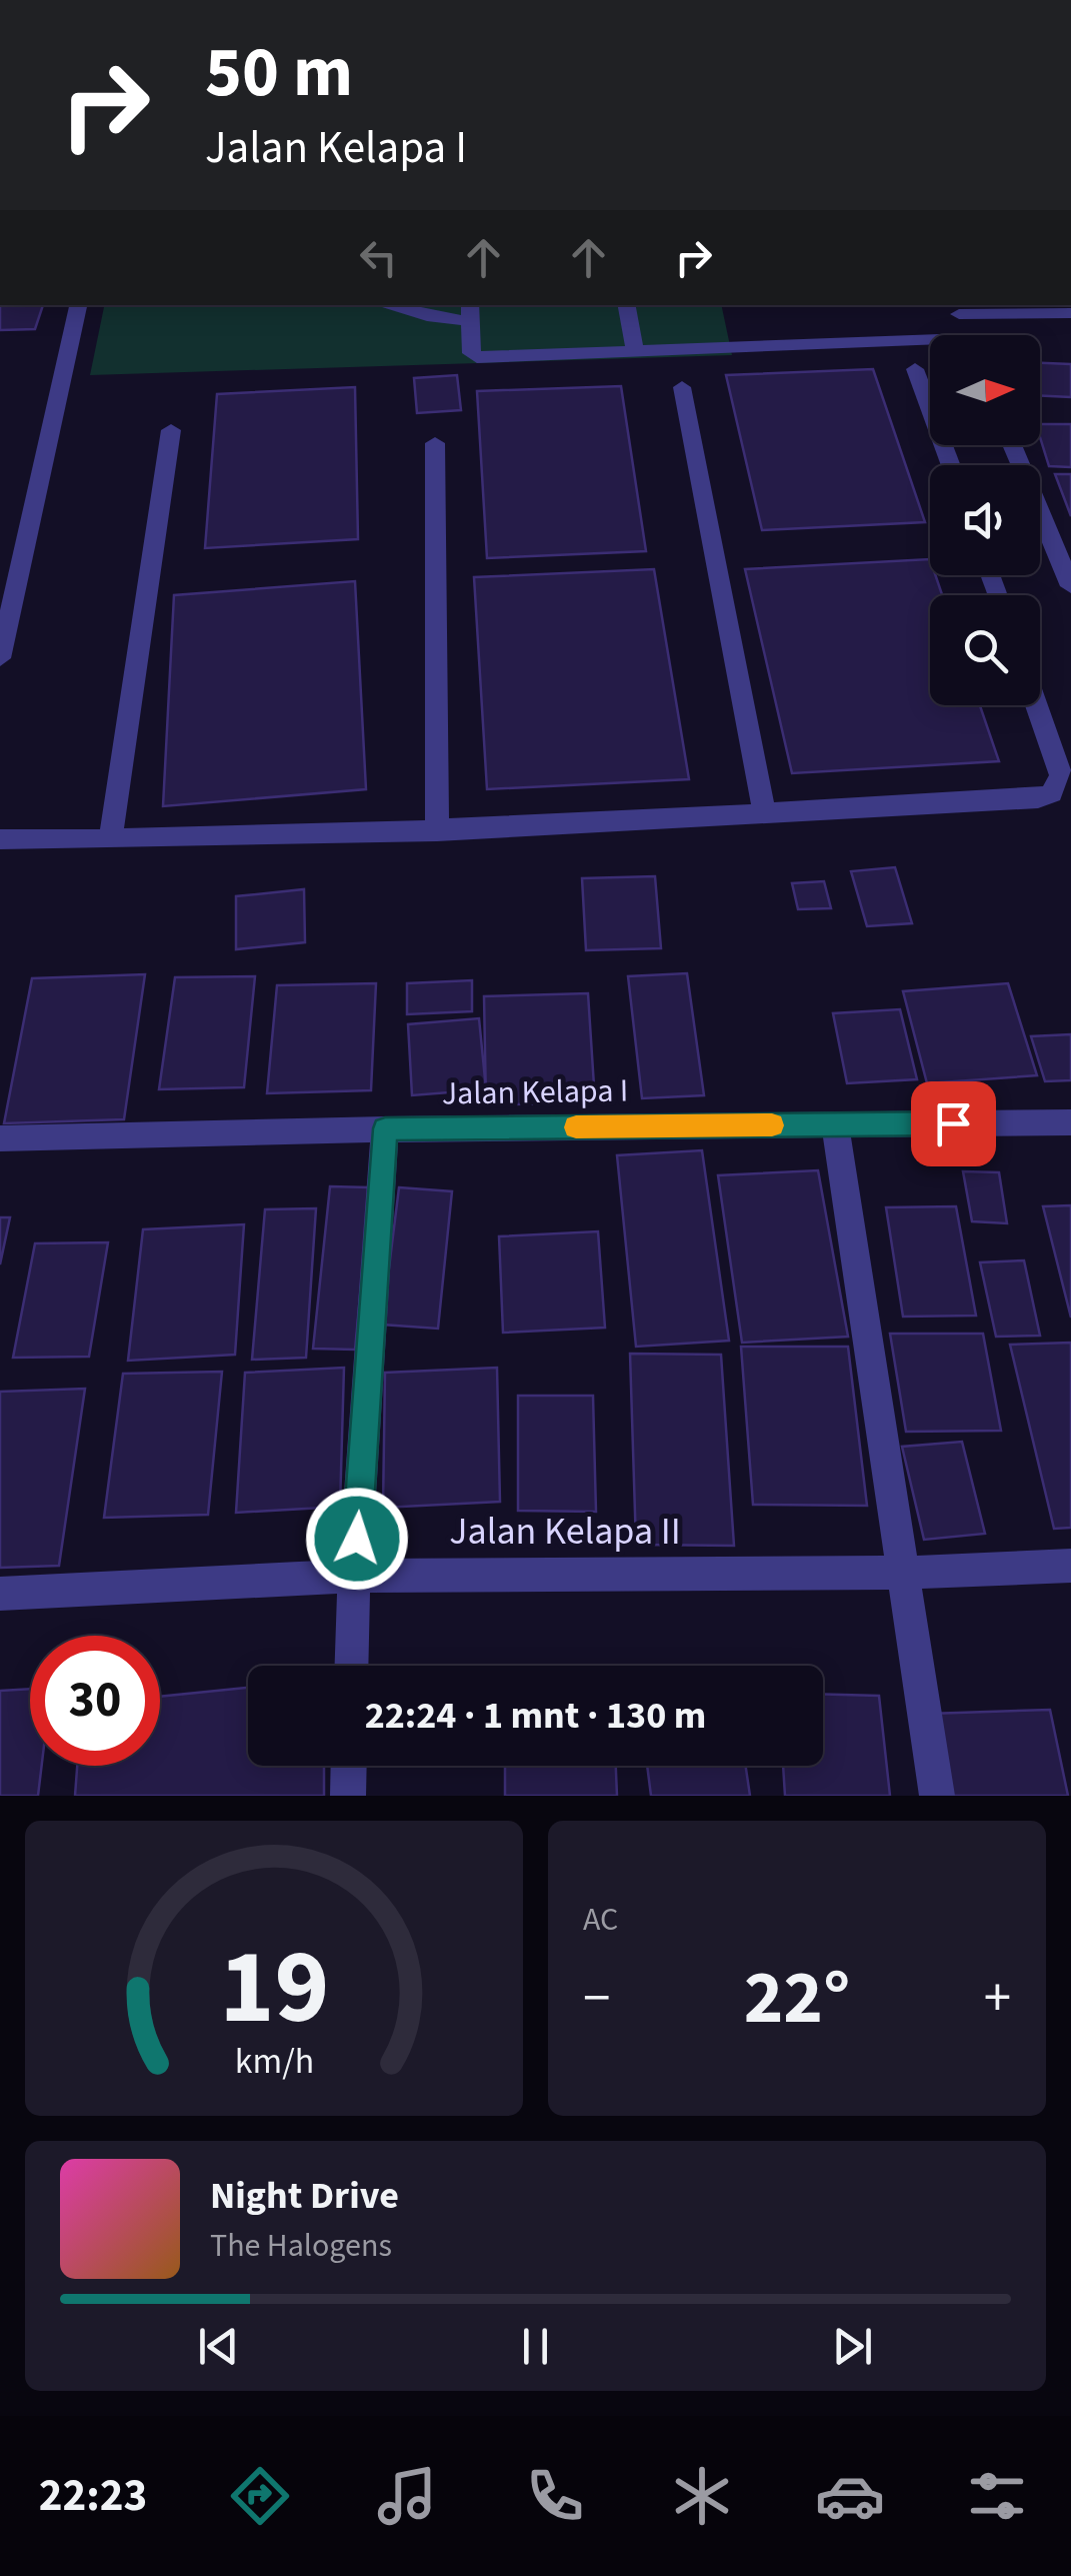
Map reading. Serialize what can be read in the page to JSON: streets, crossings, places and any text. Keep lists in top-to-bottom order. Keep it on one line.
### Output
{"streets":{"street":["Jalan Kelapa I","Jalan Kelapa II"]},"north":"right","page":{"turn":["50 m","Jalan Kelapa I"],"limit":"30","trip":"22:24 · 1 mnt · 130 m","tile":"AC","heat":["−","22°","+"],"song":["Night Drive","The Halogens"],"tabs":"22:23","gauge":["19","km/h"]}}
